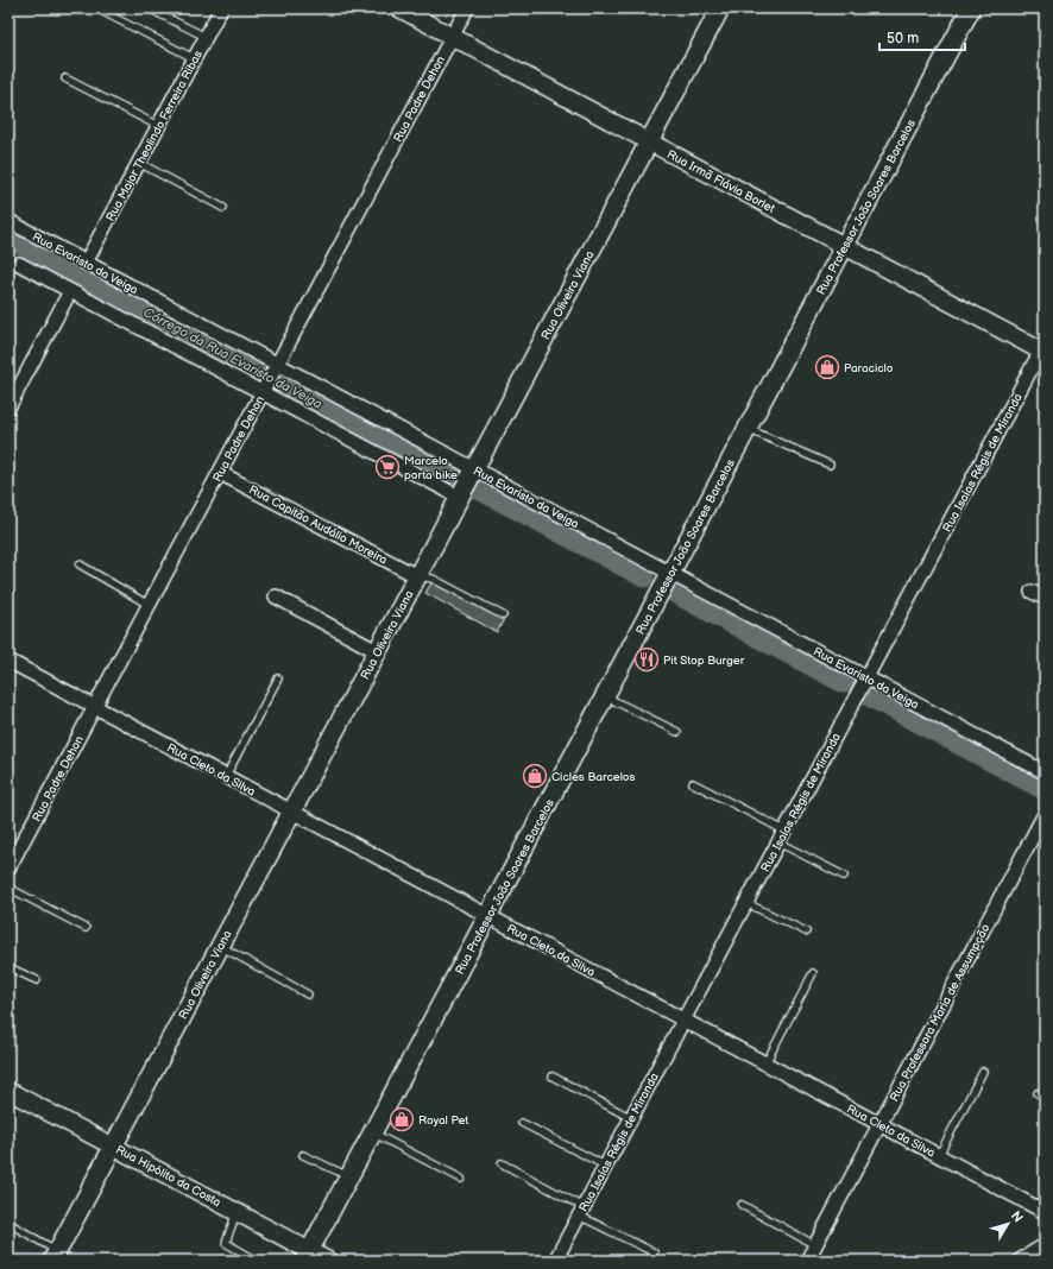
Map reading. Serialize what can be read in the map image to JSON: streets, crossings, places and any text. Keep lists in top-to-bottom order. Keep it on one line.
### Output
{"streets":{"main road":["Rua Professor João Soares Barcelos","Rua Oliveira Viana"],"street":["Rua Padre Dehon","Rua Major Theolindo Ferreira Ribas","Rua Irmã Flávia Borlet","Rua Evaristo da Veiga","Rua Isaías Régis de Miranda","Rua Capitão Audálio Moreira","Rua Cleto da Silva","Rua Professora Maria de Assumpção","Rua Hipólito da Costa"]},"crossings":[["Rua Padre Dehon","Rua Irmã Flávia Borlet"],["Rua Padre Dehon","Rua Evaristo da Veiga"],["Rua Padre Dehon","Rua Capitão Audálio Moreira"],["Rua Padre Dehon","Rua Cleto da Silva"],["Rua Major Theolindo Ferreira Ribas","Rua Evaristo da Veiga"],["Rua Irmã Flávia Borlet","Rua Professor João Soares Barcelos"],["Rua Irmã Flávia Borlet","Rua Oliveira Viana"],["Rua Irmã Flávia Borlet","Rua Isaías Régis de Miranda"],["Rua Professor João Soares Barcelos","Rua Evaristo da Veiga"],["Rua Professor João Soares Barcelos","Rua Cleto da Silva"],["Rua Professor João Soares Barcelos","Rua Hipólito da Costa"],["Rua Evaristo da Veiga","Rua Oliveira Viana"],["Rua Evaristo da Veiga","Rua Isaías Régis de Miranda"],["Rua Oliveira Viana","Rua Capitão Audálio Moreira"],["Rua Oliveira Viana","Rua Cleto da Silva"],["Rua Oliveira Viana","Rua Hipólito da Costa"],["Rua Isaías Régis de Miranda","Rua Cleto da Silva"],["Rua Cleto da Silva","Rua Professora Maria de Assumpção"]],"water":["Córrego da Rua Evaristo da Veiga"],"places":{"shop":["Paraciclo","Cicles Barcelos","Royal Pet"],"supermarket":["Marcelo porta bike"],"restaurant":["Pit Stop Burger"]},"scale_bar":"50 m","north":"top right"}
